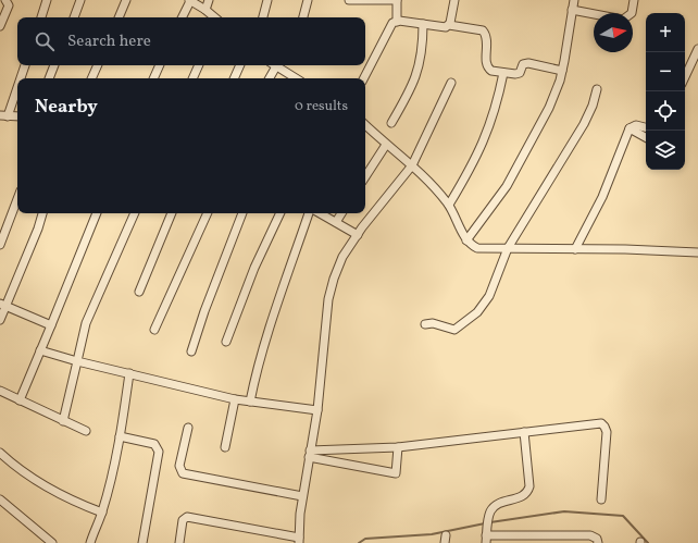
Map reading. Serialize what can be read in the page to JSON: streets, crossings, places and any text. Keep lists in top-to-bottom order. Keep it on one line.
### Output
{"north":"right","page":{"map_buttons":["+","−"],"search":"Search here","heading":["Nearby","0 results"]}}
